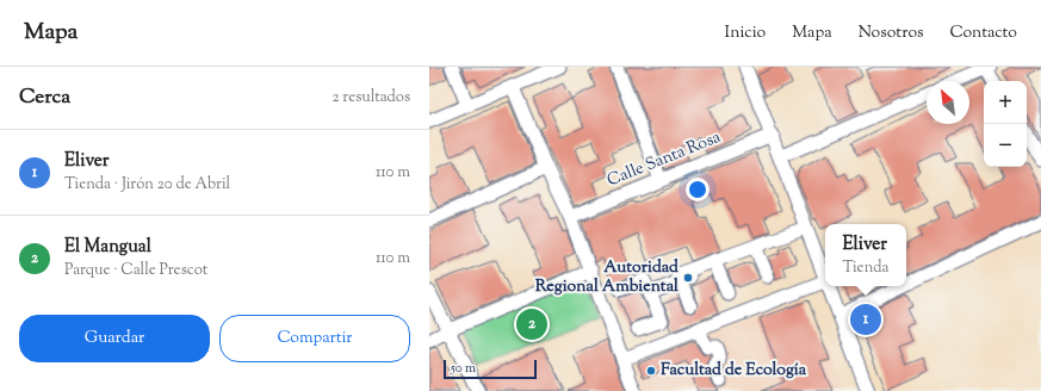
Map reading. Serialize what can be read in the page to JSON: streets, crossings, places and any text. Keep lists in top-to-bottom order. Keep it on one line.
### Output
{"streets":{"street":["Calle Santa Rosa"]},"places":["Autoridad Regional Ambiental","Facultad de Ecología"],"scale_bar":"50 m","north":"top left","page":{"header":"Mapa","nav":["Inicio","Mapa","Nosotros","Contacto"],"heading":["Cerca","2 resultados"],"map_buttons":["+","−"],"list":[{"mark":"1","name":"Eliver","note":"Tienda · Jirón 20 de Abril","value":"110 m"},{"mark":"2","name":"El Mangual","note":"Parque · Calle Prescot","value":"110 m"}],"popup":["Eliver","Tienda"],"buttons":["Guardar","Compartir"],"pins":["1","2"],"scale":"50 m"}}
